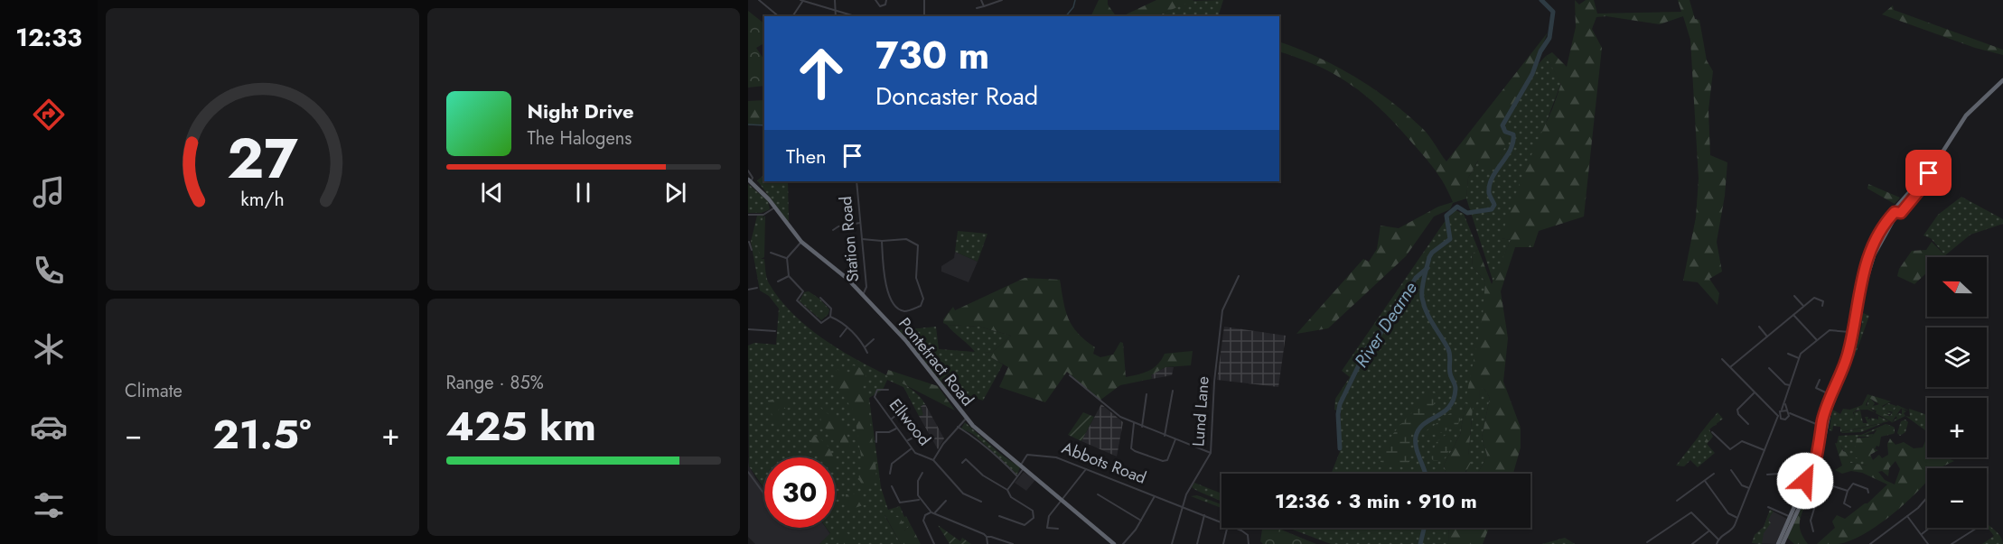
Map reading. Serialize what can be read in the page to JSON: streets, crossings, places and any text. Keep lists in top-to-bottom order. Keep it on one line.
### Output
{"streets":{"highway":["Pontefract Road"],"street":["Station Road","Lund Lane","Ellwood","Abbots Road"]},"crossings":[["Station Road","Pontefract Road"],["Pontefract Road","Abbots Road"],["Lund Lane","Abbots Road"]],"water":["River Dearne"],"north":"left","page":{"tabs":"12:33","turn":["730 m","Doncaster Road"],"song":["Night Drive","The Halogens"],"then":"Then","map_buttons":["+","−"],"tile":["Climate",["Range · 85%","425 km"]],"heat":["−","21.5°","+"],"limit":"30","trip":"12:36 · 3 min · 910 m","gauge":["27","km/h"]}}
